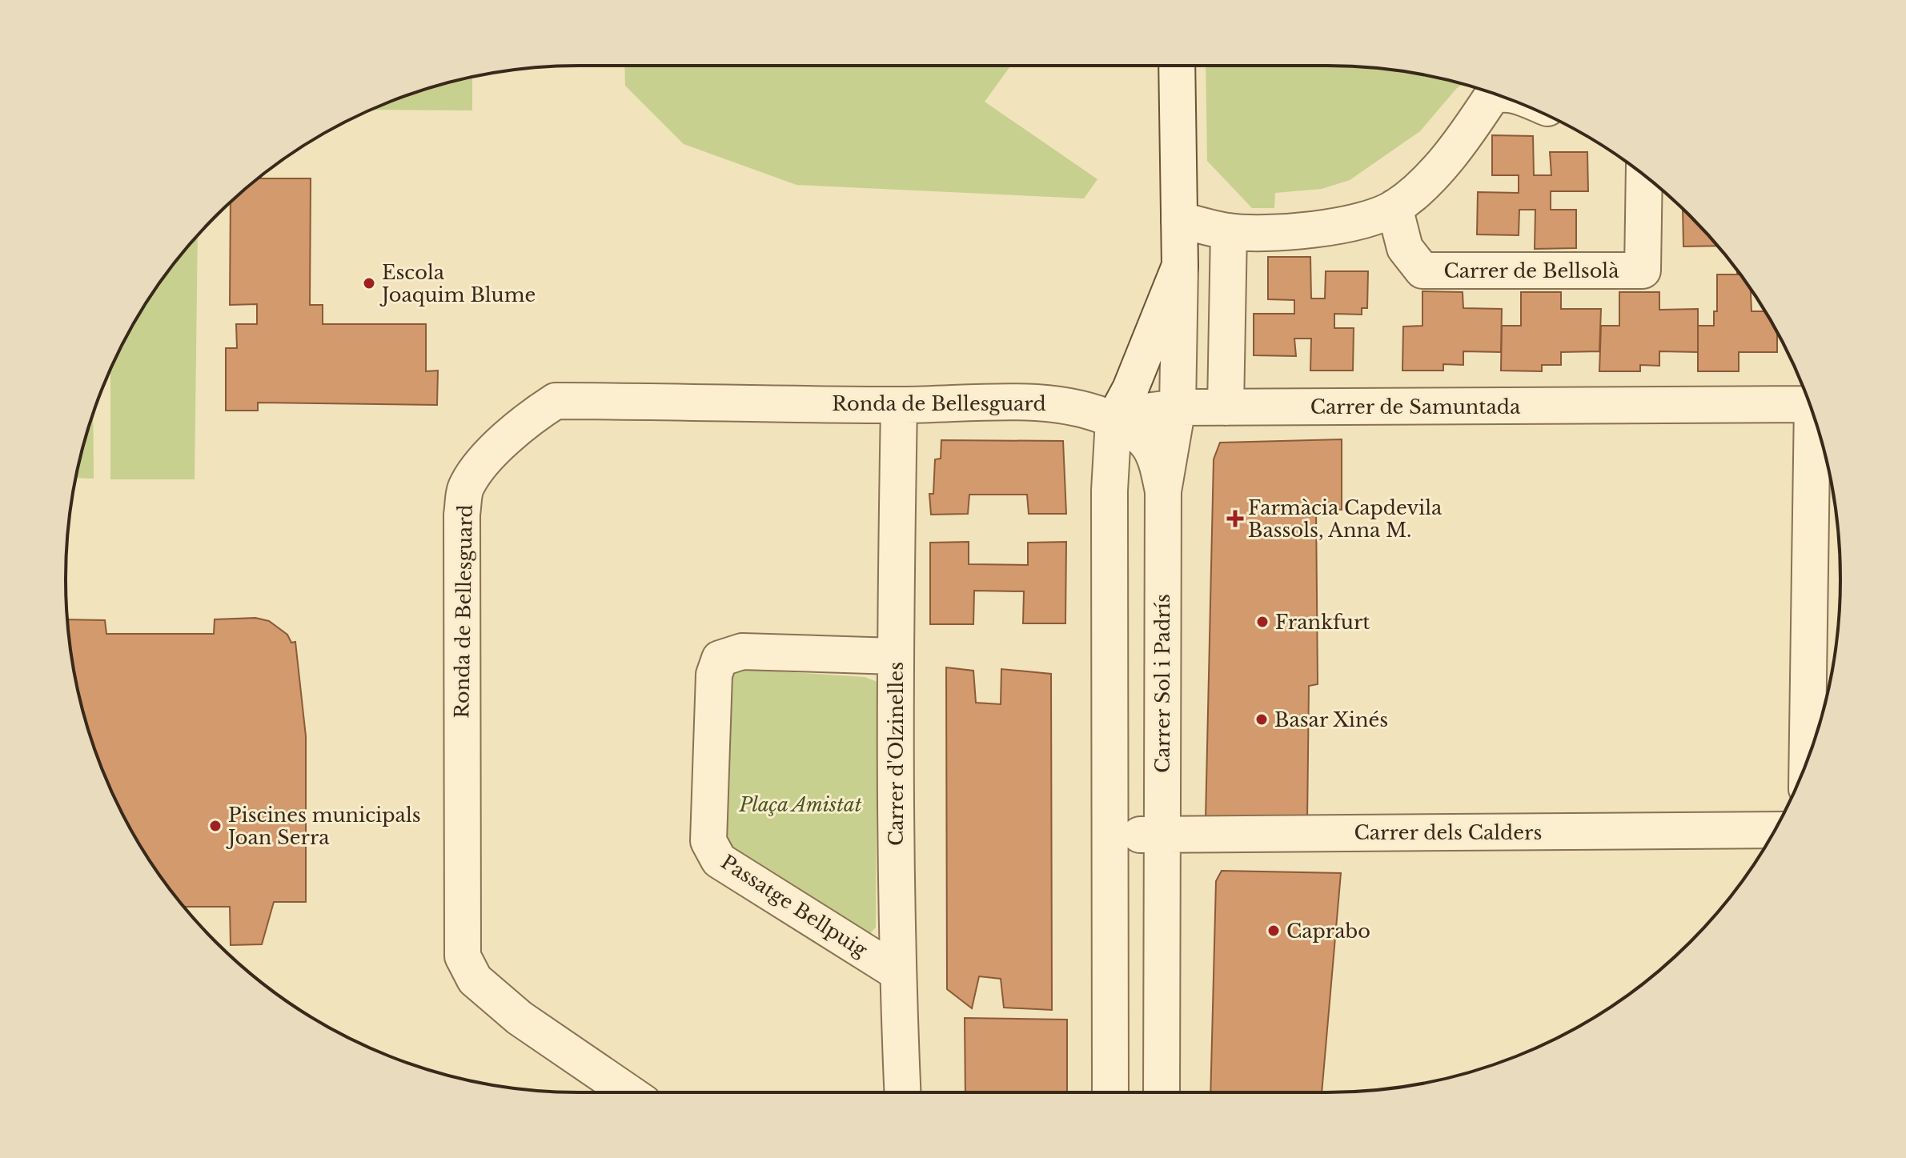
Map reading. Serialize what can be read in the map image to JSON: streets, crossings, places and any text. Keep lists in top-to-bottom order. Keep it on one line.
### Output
{"streets":{"street":["Carrer de Bellsolà","Ronda de Bellesguard","Carrer de Samuntada","Carrer Sol i Padrís","Carrer d'Olzinelles","Carrer dels Calders","Passatge Bellpuig"]},"crossings":[["Ronda de Bellesguard","Carrer de Samuntada"],["Ronda de Bellesguard","Carrer d'Olzinelles"],["Carrer de Samuntada","Carrer Sol i Padrís"],["Carrer Sol i Padrís","Carrer dels Calders"],["Carrer d'Olzinelles","Passatge Bellpuig"]],"parks":["Plaça Amistat"],"places":{"other":["Escola Joaquim Blume","Frankfurt","Basar Xinés","Piscines municipals Joan Serra","Caprabo"],"health":["Farmàcia Capdevila Bassols, Anna M."]}}
